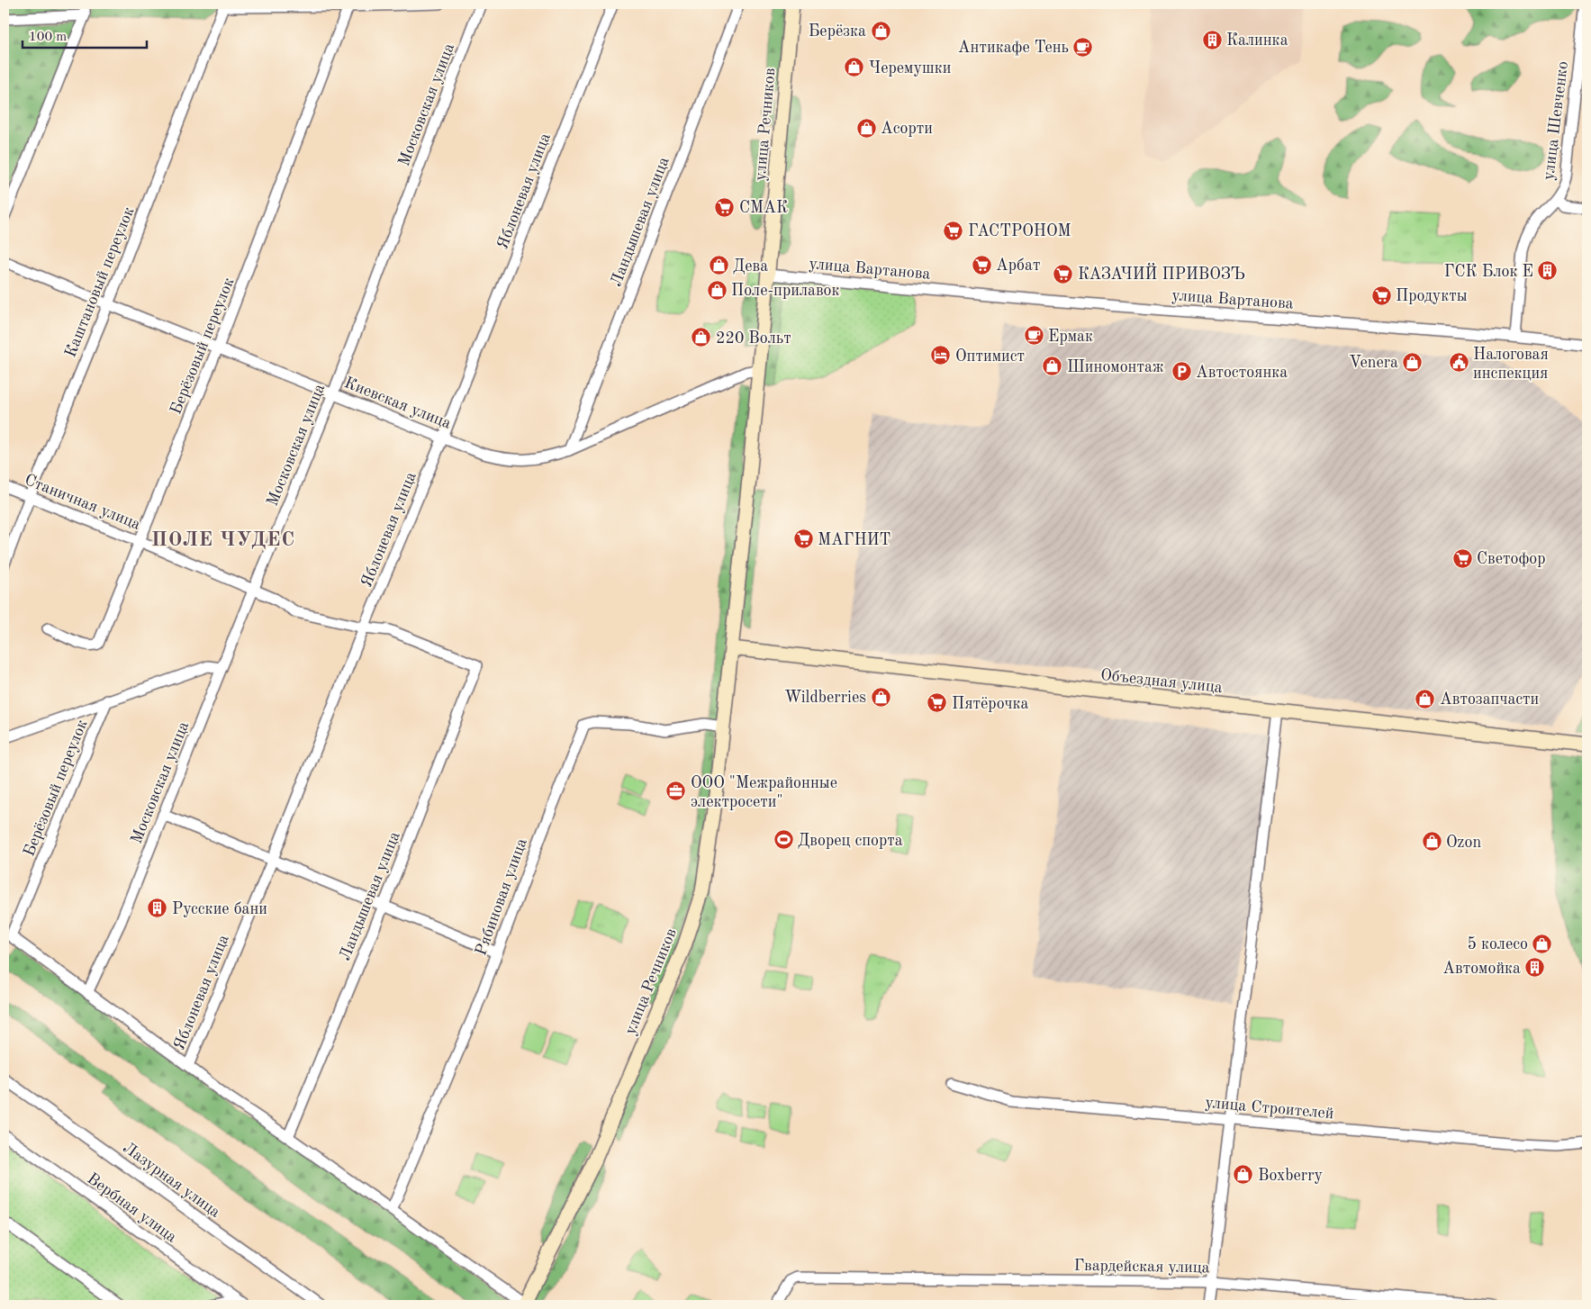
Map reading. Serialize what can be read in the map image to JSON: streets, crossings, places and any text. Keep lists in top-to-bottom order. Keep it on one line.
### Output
{"streets":{"main road":["улица Речников","Объездная улица"],"street":["Московская улица","улица Шевченко","Яблоневая улица","Ландышевая улица","улица Вартанова","Каштановый переулок","Берёзовый переулок","Киевская улица","Станичная улица","Рябиновая улица","улица Строителей","Лазурная улица","Вербная улица","Гвардейская улица"]},"crossings":[["Московская улица","Берёзовый переулок"],["Московская улица","Киевская улица"],["Московская улица","Станичная улица"],["улица Шевченко","улица Вартанова"],["улица Речников","улица Вартанова"],["улица Речников","Киевская улица"],["улица Речников","Объездная улица"],["улица Речников","Рябиновая улица"],["Яблоневая улица","Киевская улица"],["Яблоневая улица","Станичная улица"],["Ландышевая улица","Киевская улица"],["Ландышевая улица","Станичная улица"],["Каштановый переулок","Берёзовый переулок"],["Каштановый переулок","Киевская улица"],["Каштановый переулок","Станичная улица"],["Берёзовый переулок","Киевская улица"],["Берёзовый переулок","Станичная улица"]],"districts":["ПОЛЕ ЧУДЕС"],"places":{"shop":["Берёзка","Черемушки","Асорти","Дева","Поле-прилавок","220 Вольт","Venera","Шиномонтаж","Wildberries","Автозапчасти","Ozon","5 колесо","Boxberry"],"building":["Калинка","ГСК Блок Е","Русские бани","Автомойка"],"cafe":["Антикафе Тень","Ермак"],"supermarket":["СМАК","ГАСТРОНОМ","Арбат","КАЗАЧИЙ ПРИВОЗЪ","Продукты","МАГНИТ","Светофор","Пятёрочка"],"hotel":["Оптимист"],"public building":["Налоговая инспекция"],"parking":["Автостоянка"],"office":["ООО \"Межрайонные электросети\""],"sports":["Дворец спорта"]},"scale_bar":"100 m"}
